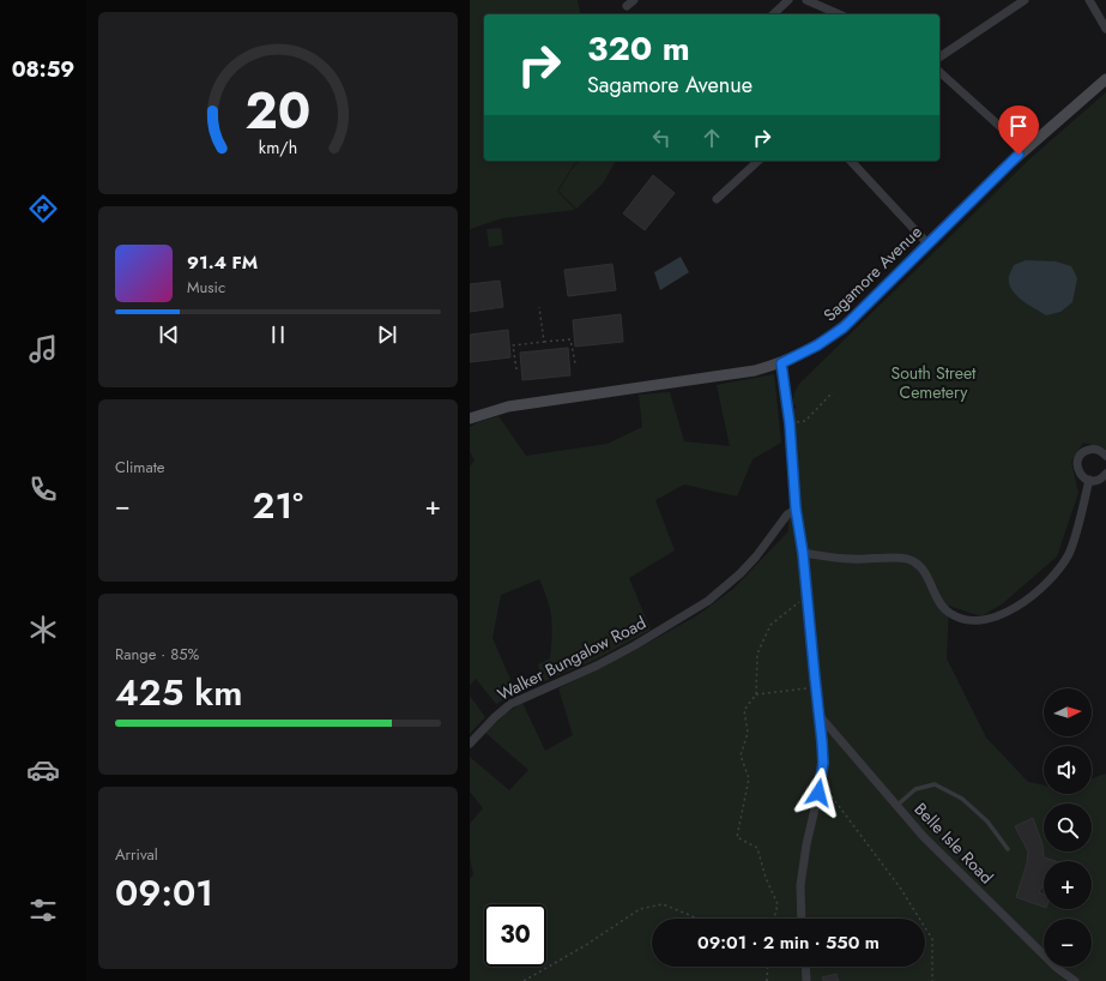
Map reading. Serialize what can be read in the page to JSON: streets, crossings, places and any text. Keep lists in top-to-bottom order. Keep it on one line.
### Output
{"streets":{"main road":["Sagamore Avenue"],"street":["Walker Bungalow Road","Belle Isle Road"]},"parks":["South Street Cemetery"],"north":"right","page":{"tabs":"08:59","turn":["320 m","Sagamore Avenue"],"song":["91.4 FM","Music"],"tile":["Climate",["Range · 85%","425 km"],["Arrival","09:01"]],"heat":["−","21°","+"],"map_buttons":["+","−"],"limit":"30","trip":"09:01 · 2 min · 550 m","gauge":["20","km/h"]}}
